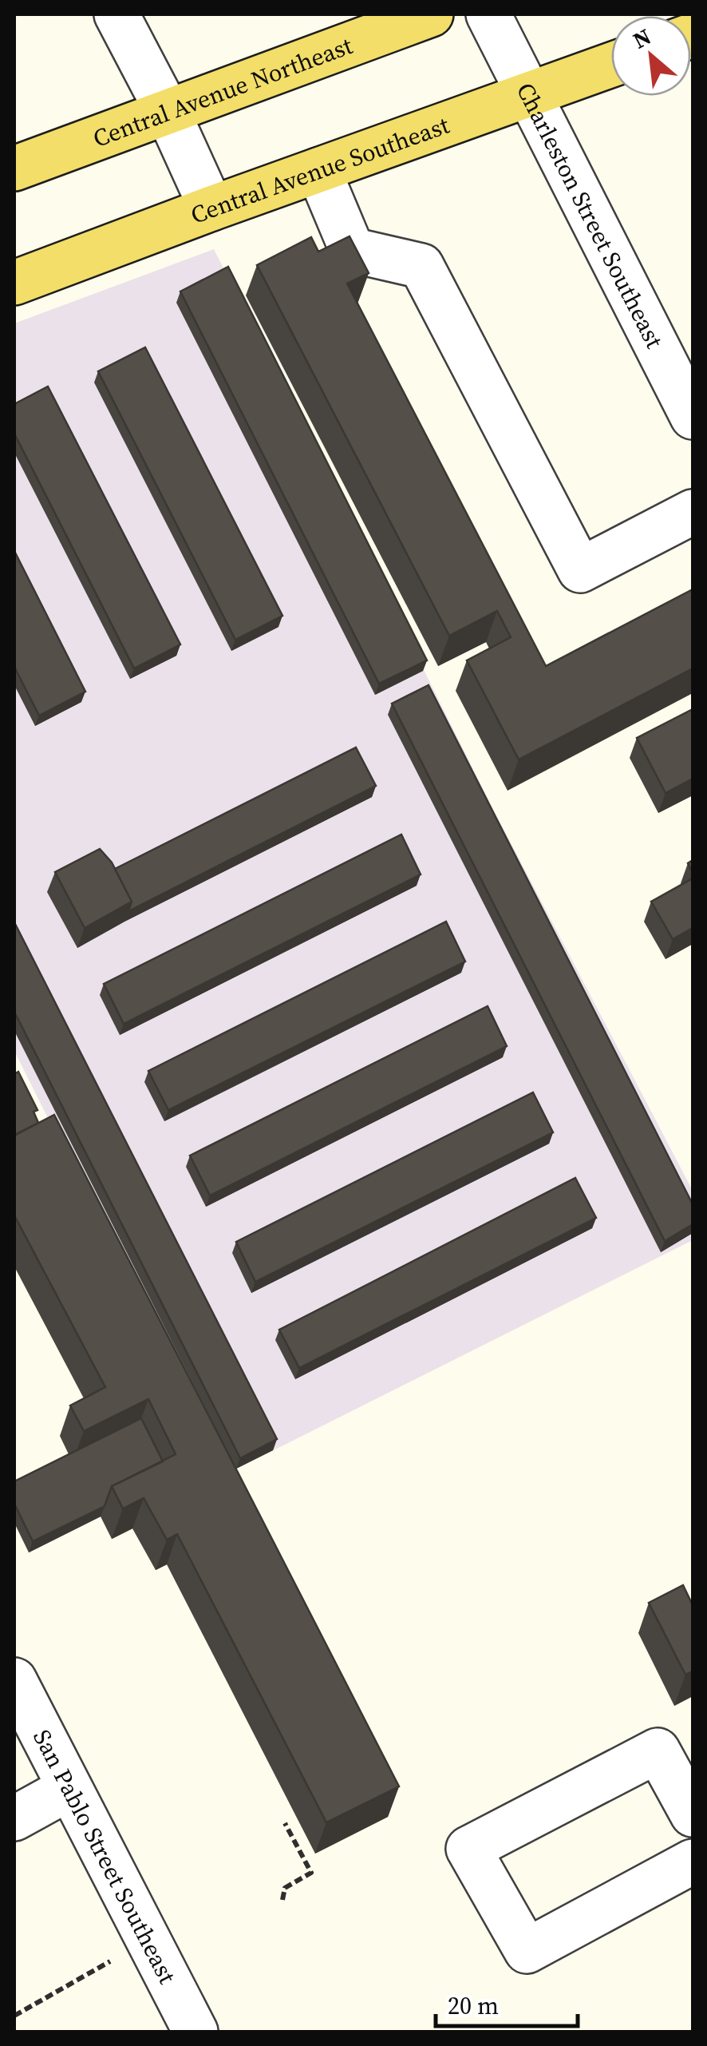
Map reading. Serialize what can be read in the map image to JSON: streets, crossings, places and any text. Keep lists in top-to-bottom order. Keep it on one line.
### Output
{"streets":{"main road":["Central Avenue Northeast","Central Avenue Southeast"],"street":["Charleston Street Southeast","San Pablo Street Southeast"]},"crossings":[["Central Avenue Southeast","Charleston Street Southeast"]],"scale_bar":"20 m","north":"top left"}
